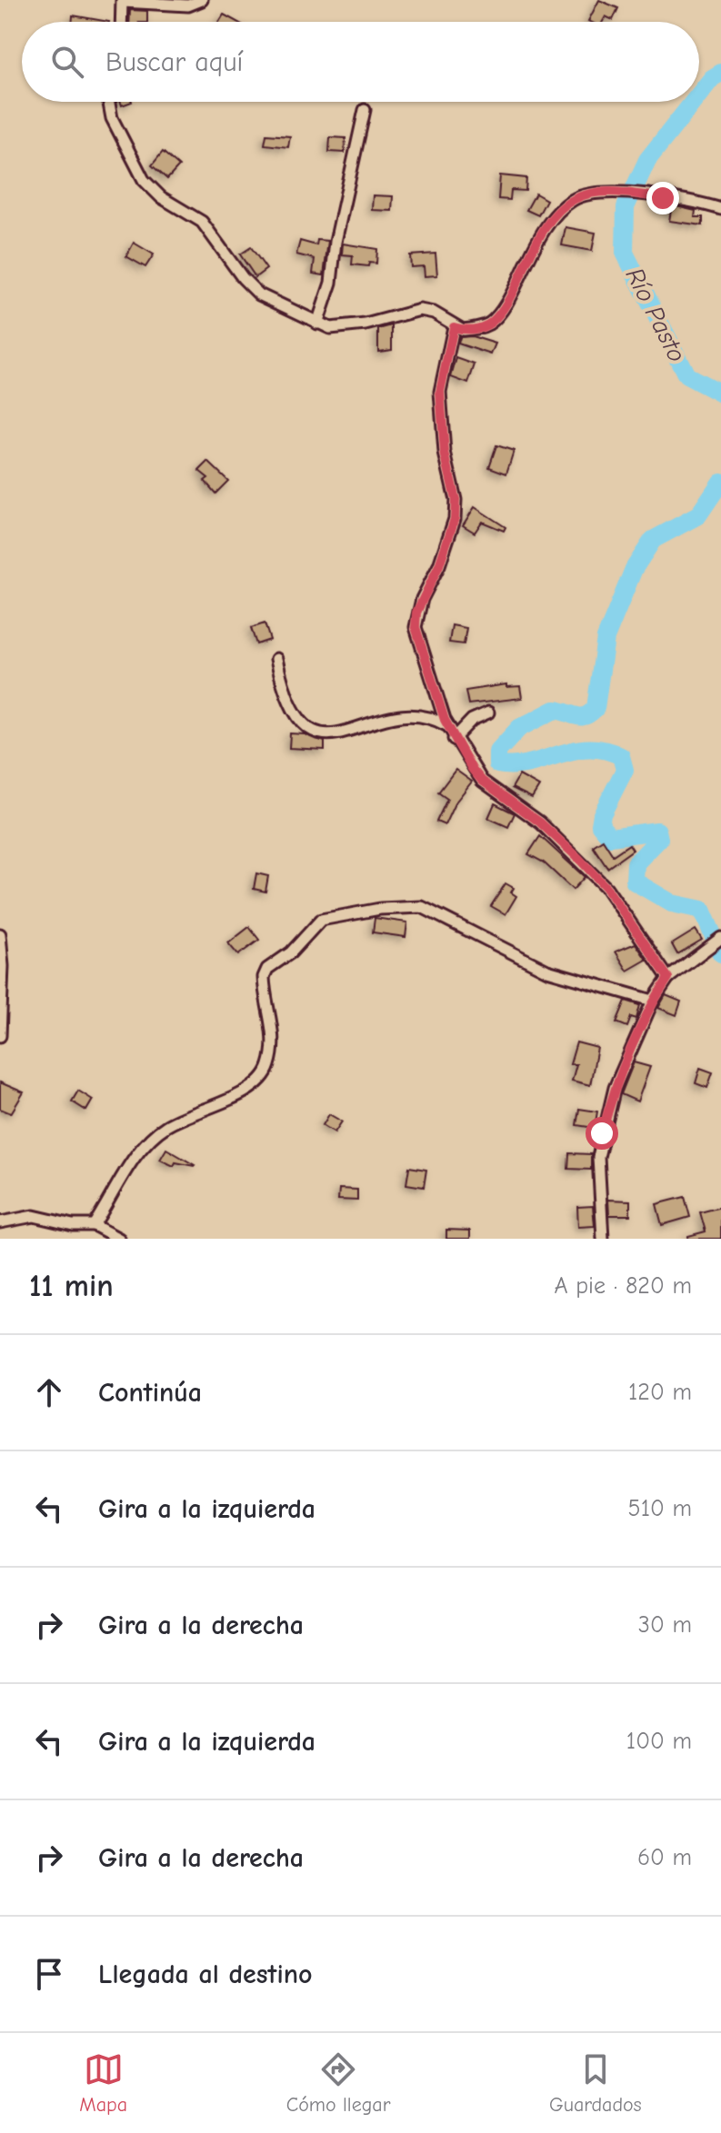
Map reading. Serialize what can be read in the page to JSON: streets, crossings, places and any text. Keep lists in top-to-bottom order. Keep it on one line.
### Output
{"water":["Río Pasto"],"page":{"search":"Buscar aquí","heading":["11 min","A pie · 820 m"],"list":[["Continúa","120 m"],["Gira a la izquierda","510 m"],["Gira a la derecha","30 m"],["Gira a la izquierda","100 m"],["Gira a la derecha","60 m"],"Llegada al destino"],"nav":["Mapa","Cómo llegar","Guardados"]}}
